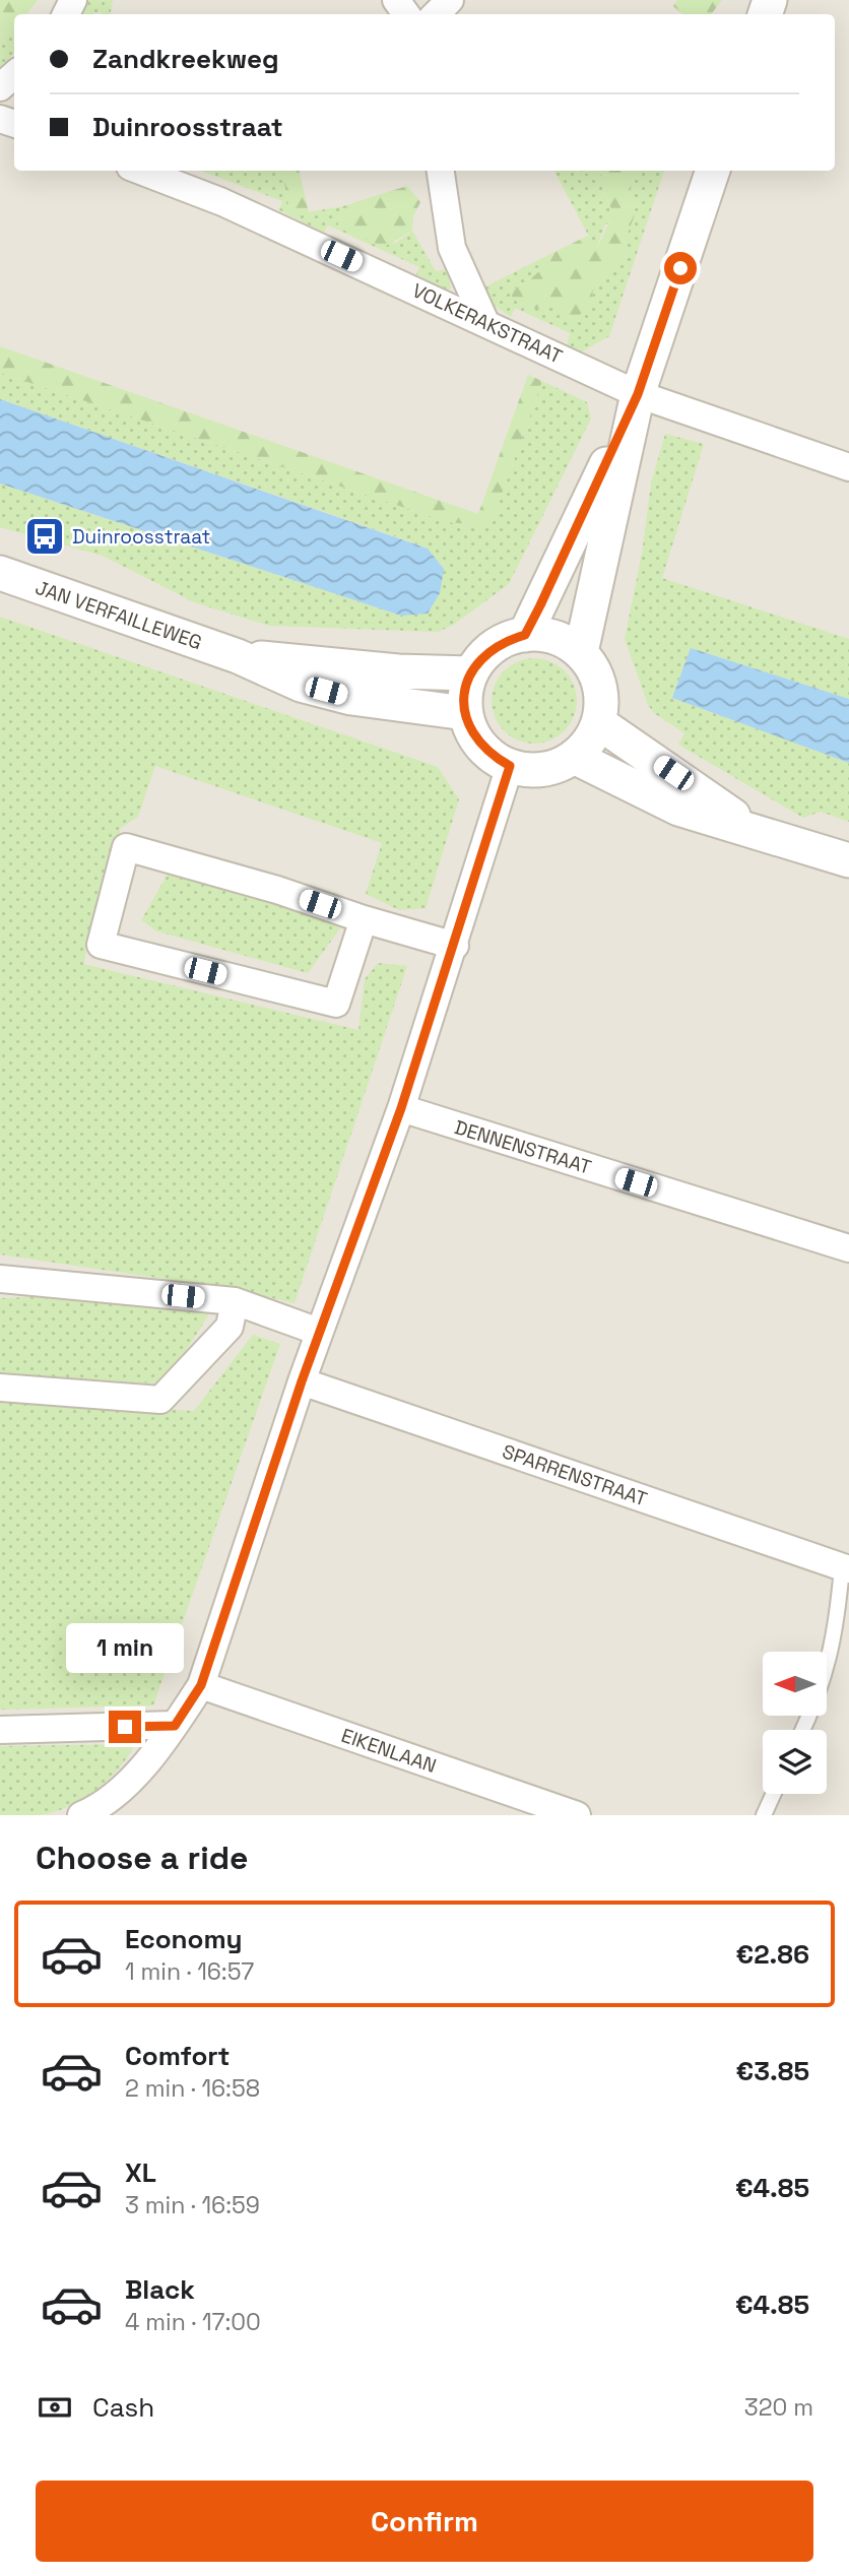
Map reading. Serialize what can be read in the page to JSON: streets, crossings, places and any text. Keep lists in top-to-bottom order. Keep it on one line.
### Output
{"streets":{"street":["VOLKERAKSTRAAT","JAN VERFAILLEWEG","DENNENSTRAAT","SPARRENSTRAAT","EIKENLAAN"]},"places":{"bus stop":["Duinroosstraat"]},"north":"left","page":{"banner":["Zandkreekweg","Duinroosstraat"],"bubble":"1 min","heading":"Choose a ride","list":[{"name":"Economy","note":"1 min · 16:57","value":"€2.86"},{"name":"Comfort","note":"2 min · 16:58","value":"€3.85"},{"name":"XL","note":"3 min · 16:59","value":"€4.85"},{"name":"Black","note":"4 min · 17:00","value":"€4.85"}],"pay":["Cash","320 m"],"buttons":"Confirm"}}
